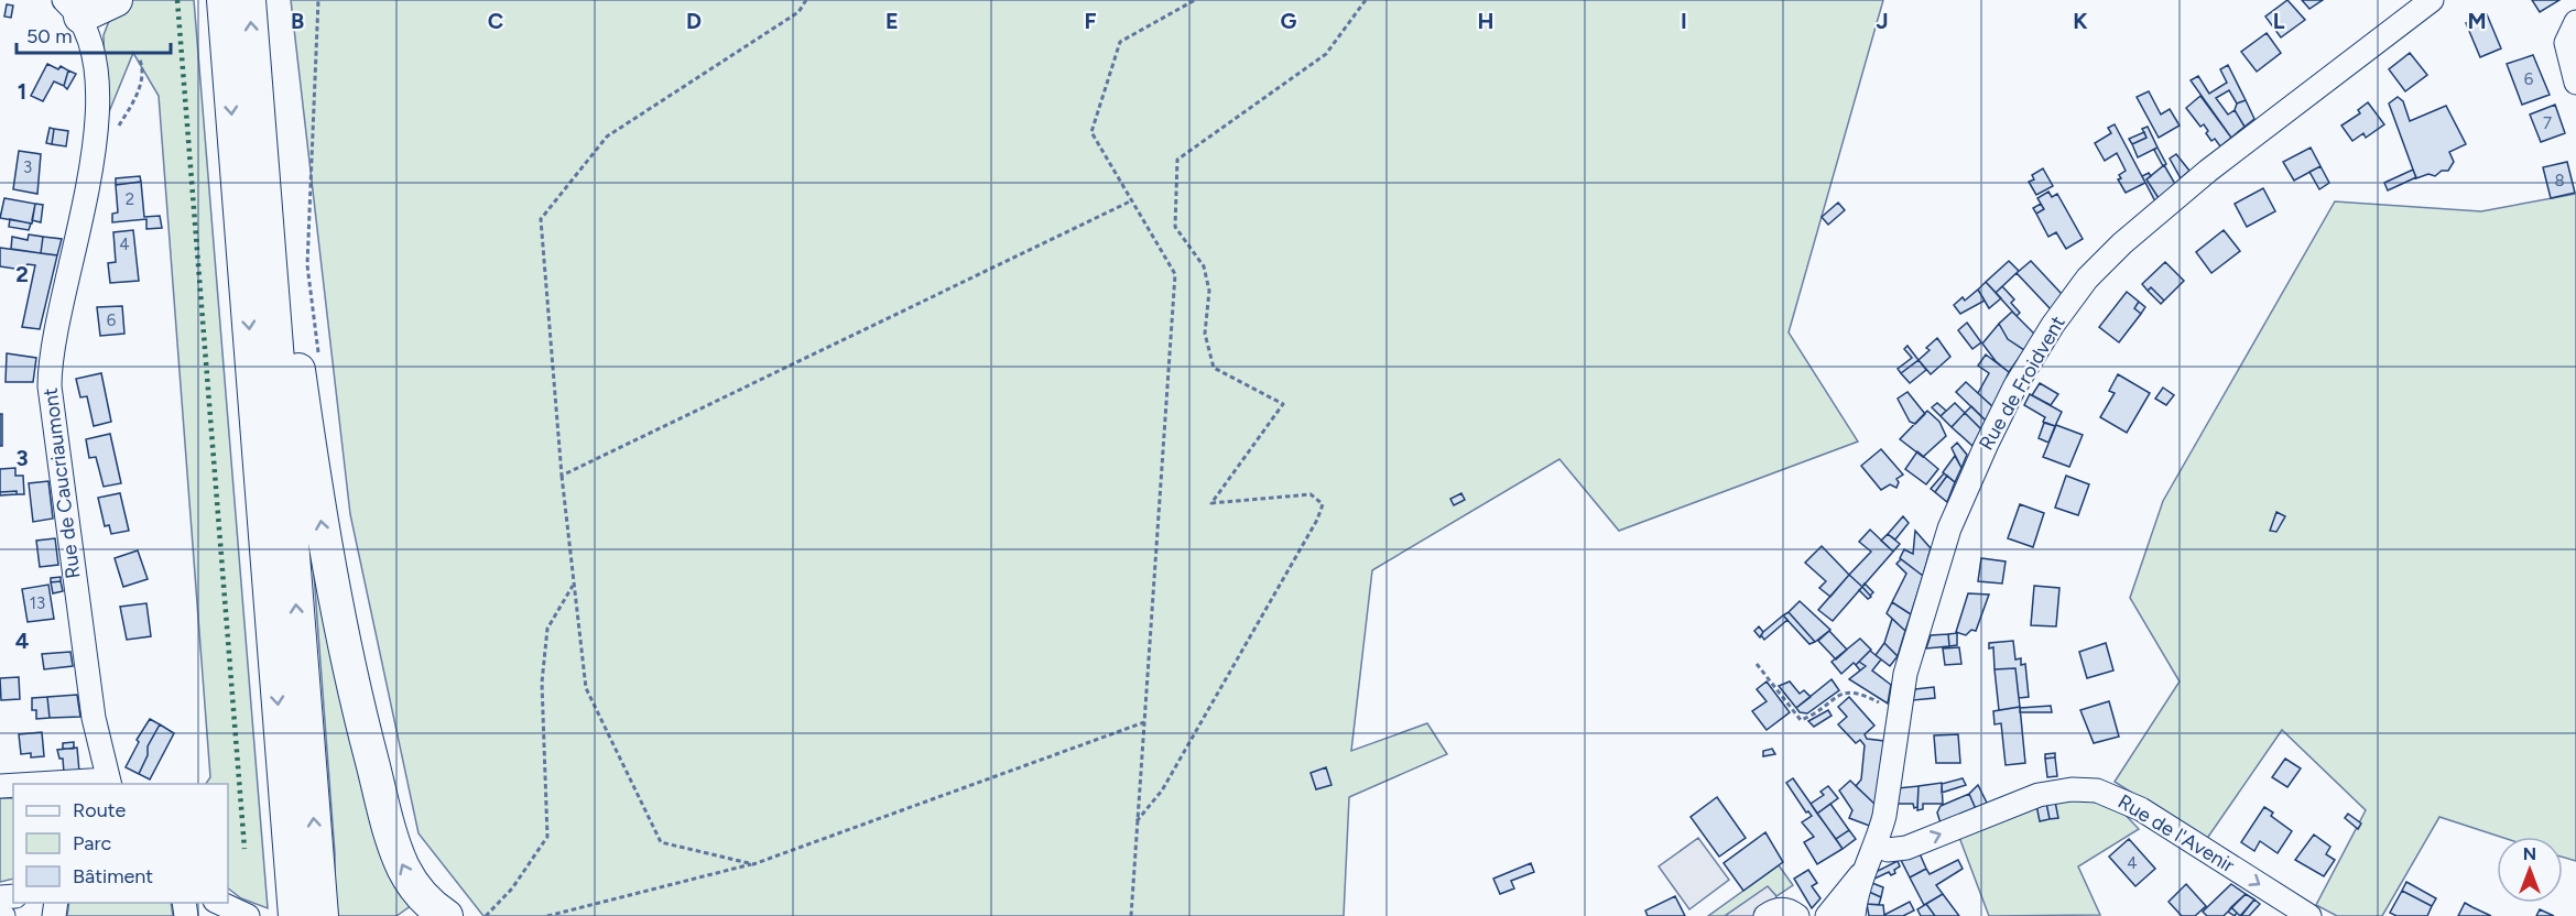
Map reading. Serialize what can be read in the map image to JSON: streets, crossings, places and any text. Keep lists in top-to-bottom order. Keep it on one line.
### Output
{"streets":{"street":["Rue de Froidvent","Rue de Caucriaumont","Rue de l'Avenir"]},"crossings":[["Rue de Froidvent","Rue de l'Avenir"]],"one_way":["Rue de l'Avenir"],"house_numbers":["6","7","3","8","2","4","6","13","4"],"legend":["Route","Parc","Bâtiment"],"scale_bar":"50 m","north":"top","grid":{"columns":["B","C","D","E","F","G","H","I","J","K","L","M"],"rows":["1","2","3","4"]}}
